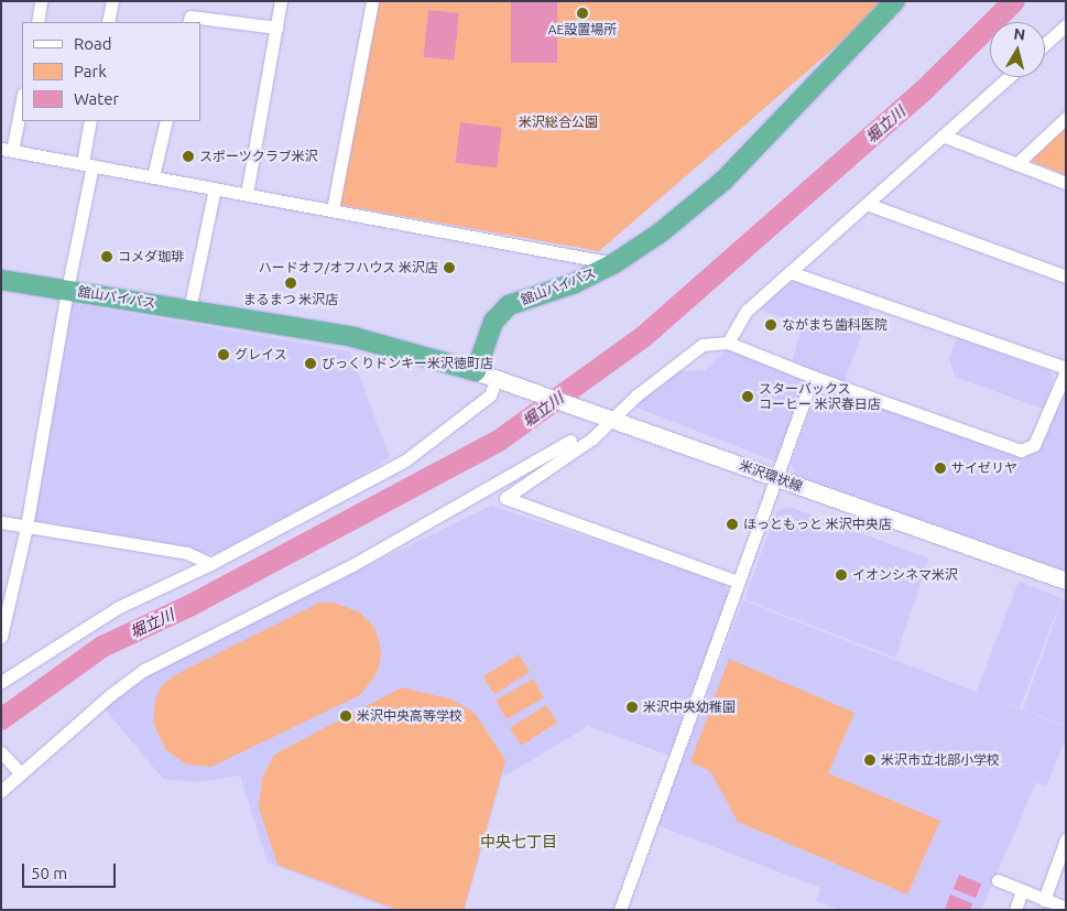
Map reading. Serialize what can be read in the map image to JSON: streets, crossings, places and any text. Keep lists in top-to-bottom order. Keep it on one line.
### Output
{"streets":{"highway":["舘山バイパス"],"main road":["米沢環状線"]},"crossings":[["舘山バイパス","米沢環状線"]],"districts":["中央七丁目"],"water":["堀立川"],"parks":["米沢総合公園"],"places":["AE設置場所","スポーツクラブ米沢","コメダ珈琲","ハードオフ/オフハウス 米沢店","まるまつ 米沢店","ながまち歯科医院","グレイス","びっくりドンキー米沢徳町店","スターバックス コーヒー 米沢春日店","サイゼリヤ","ほっともっと 米沢中央店","イオンシネマ米沢","米沢中央幼稚園","米沢中央高等学校","米沢市立北部小学校"],"legend":["Road","Park","Water"],"scale_bar":"50 m","north":"top"}
